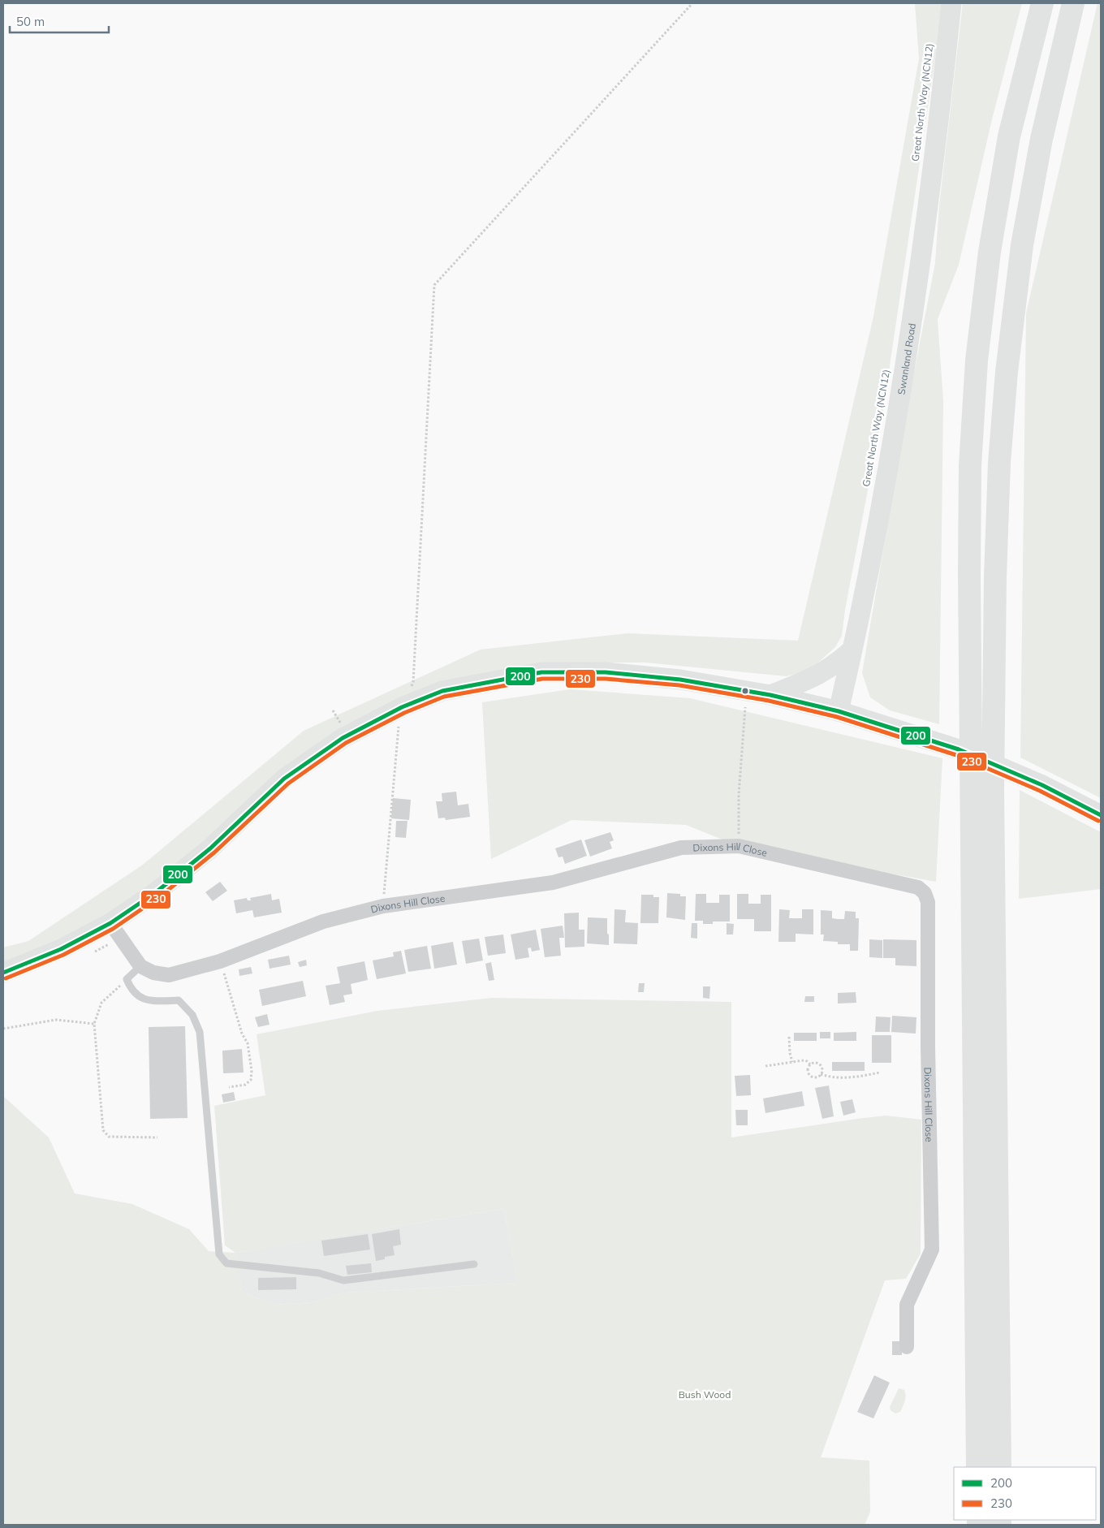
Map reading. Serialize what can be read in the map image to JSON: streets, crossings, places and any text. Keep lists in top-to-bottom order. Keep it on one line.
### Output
{"streets":{"street":["Swanland Road","Dixons Hill Close"]},"parks":["Bush Wood"],"lines":["transit line 200","transit line 230"],"legend":["200","230"],"scale_bar":"50 m"}
